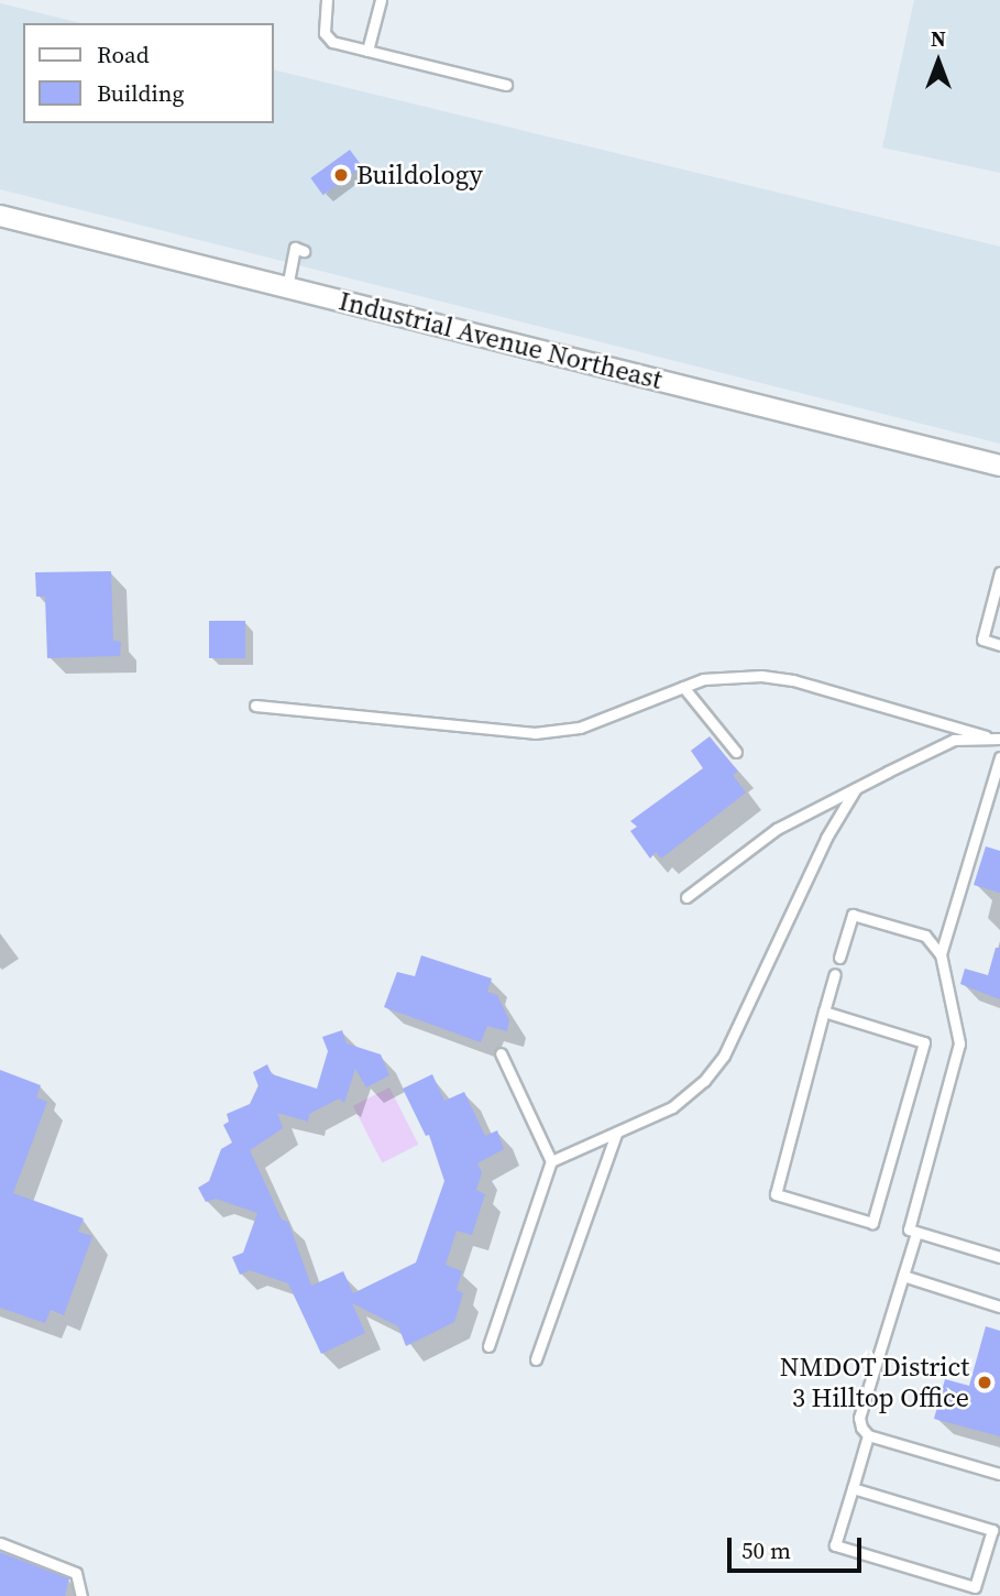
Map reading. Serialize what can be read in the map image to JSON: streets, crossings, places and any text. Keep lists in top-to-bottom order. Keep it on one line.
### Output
{"streets":{"street":["Industrial Avenue Northeast"]},"places":["Buildology","NMDOT District 3 Hilltop Office"],"legend":["Road","Building"],"scale_bar":"50 m","north":"top"}
